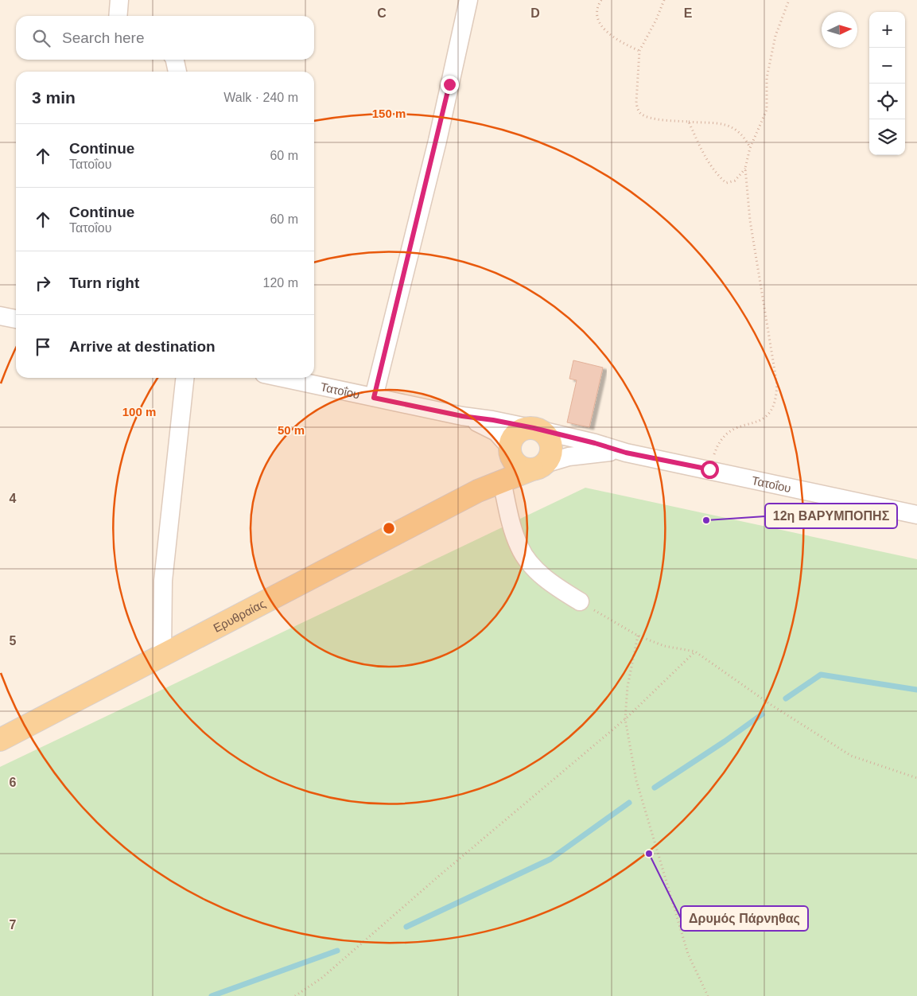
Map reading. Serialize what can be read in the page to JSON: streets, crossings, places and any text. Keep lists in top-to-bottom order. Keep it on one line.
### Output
{"streets":{"main road":["Ερυθραίας"],"street":["Τατοΐου"]},"crossings":[["Τατοΐου","Ερυθραίας"]],"places":["12η ΒΑΡΥΜΠΟΠΗΣ","Δρυμός Πάρνηθας"],"north":"right","page":{"map_buttons":["+","−"],"search":"Search here","heading":["3 min","Walk · 240 m"],"list":[["Continue","Τατοΐου","60 m"],["Continue","Τατοΐου","60 m"],["Turn right","120 m"],"Arrive at destination"]},"grid":{"columns":["C","D","E"],"rows":["4","5","6","7"]},"rings":["150 m","100 m","50 m"]}
